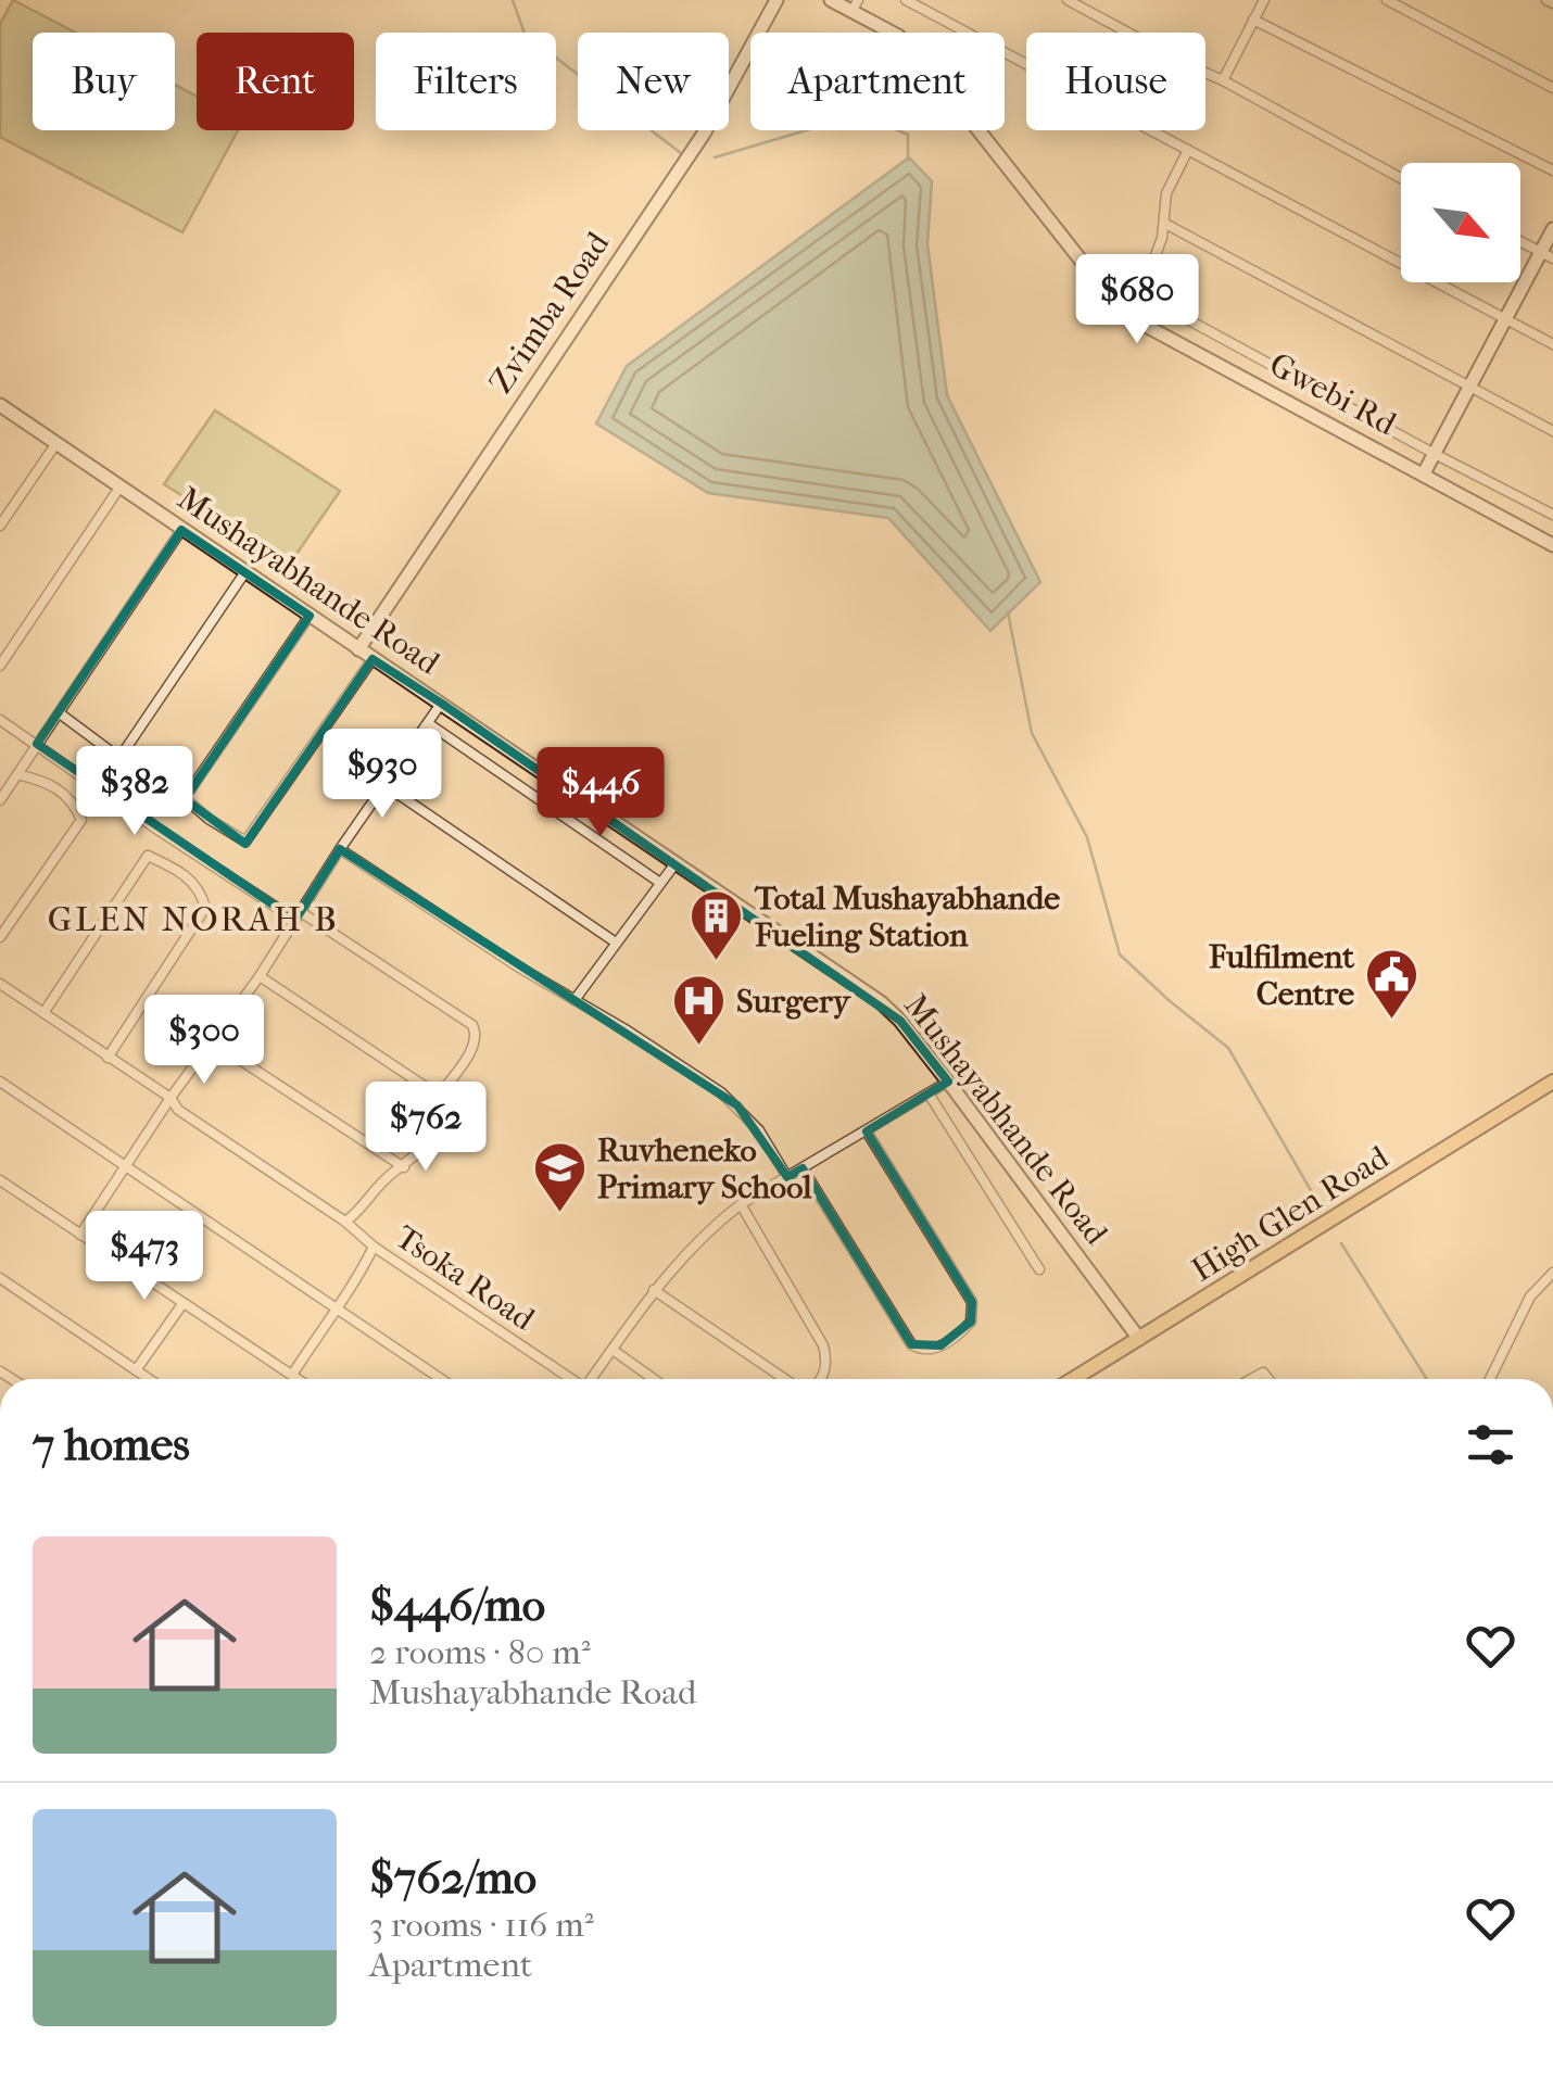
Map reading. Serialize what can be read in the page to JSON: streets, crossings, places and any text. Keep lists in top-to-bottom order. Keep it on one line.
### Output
{"streets":{"main road":["High Glen Road"],"street":["Zvimba Road","Gwebi Rd","Mushayabhande Road","Tsoka Road"]},"crossings":[["Zvimba Road","Mushayabhande Road"],["Mushayabhande Road","High Glen Road"]],"districts":["GLEN NORAH B"],"places":{"building":["Total Mushayabhande Fueling Station"],"public building":["Fulfilment Centre"],"hospital":["Surgery"],"school or university":["Ruvheneko Primary School"]},"north":"bottom right","page":{"chip":["Buy","Rent","Filters","New","Apartment","House"],"price":["$680","$930","$382","$446","$300","$762","$473"],"heading":"7 homes","list":[{"name":"$446/mo","note":"2 rooms · 80 m² · Mushayabhande Road"},{"name":"$762/mo","note":"3 rooms · 116 m² · Apartment"}]}}
